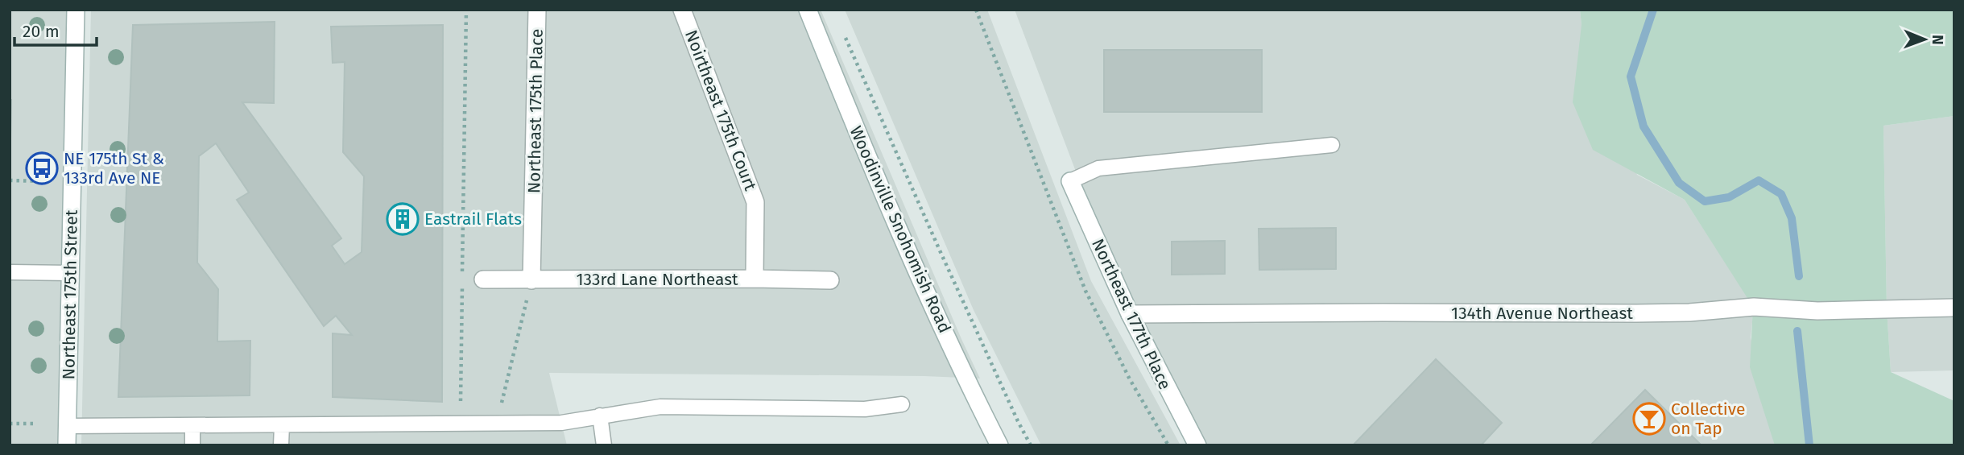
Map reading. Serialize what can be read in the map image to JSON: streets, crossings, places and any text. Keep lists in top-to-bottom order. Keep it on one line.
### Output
{"streets":{"street":["Noirtheast 175th Court","Northeast 175th Place","Woodinville Snohomish Road","133rd Lane Northeast","Northeast 175th Street","134th Avenue Northeast","Northeast 177th Place"]},"crossings":[["Noirtheast 175th Court","133rd Lane Northeast"],["Northeast 175th Place","133rd Lane Northeast"],["134th Avenue Northeast","Northeast 177th Place"]],"places":{"bus stop":["NE 175th St & 133rd Ave NE"],"building":["Eastrail Flats"],"bar":["Collective on Tap"]},"scale_bar":"20 m","north":"right"}
